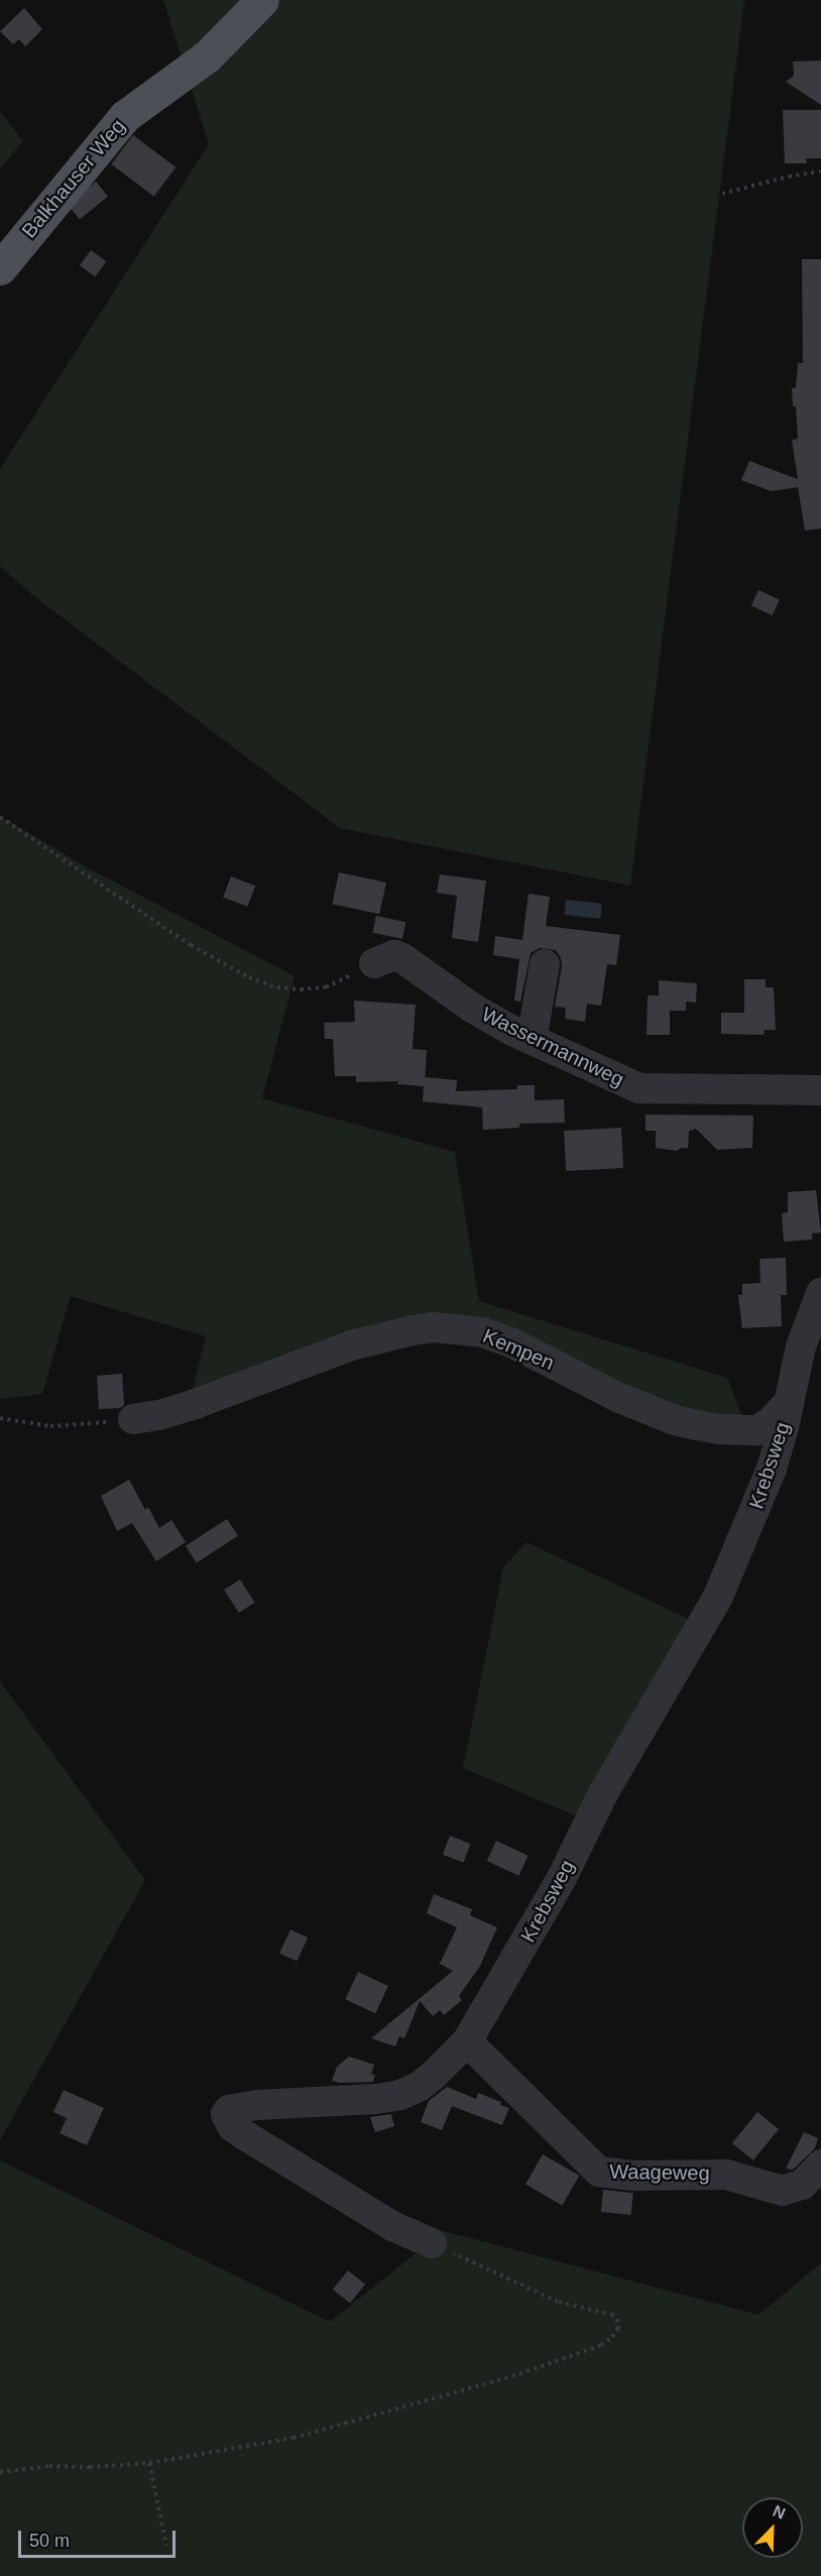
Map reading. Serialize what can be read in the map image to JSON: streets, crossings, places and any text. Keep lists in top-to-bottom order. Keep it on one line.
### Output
{"streets":{"main road":["Balkhauser Weg"],"street":["Wassermannweg","Kempen","Krebsweg","Waageweg"]},"crossings":[["Kempen","Krebsweg"],["Krebsweg","Waageweg"]],"scale_bar":"50 m","north":"top right"}
